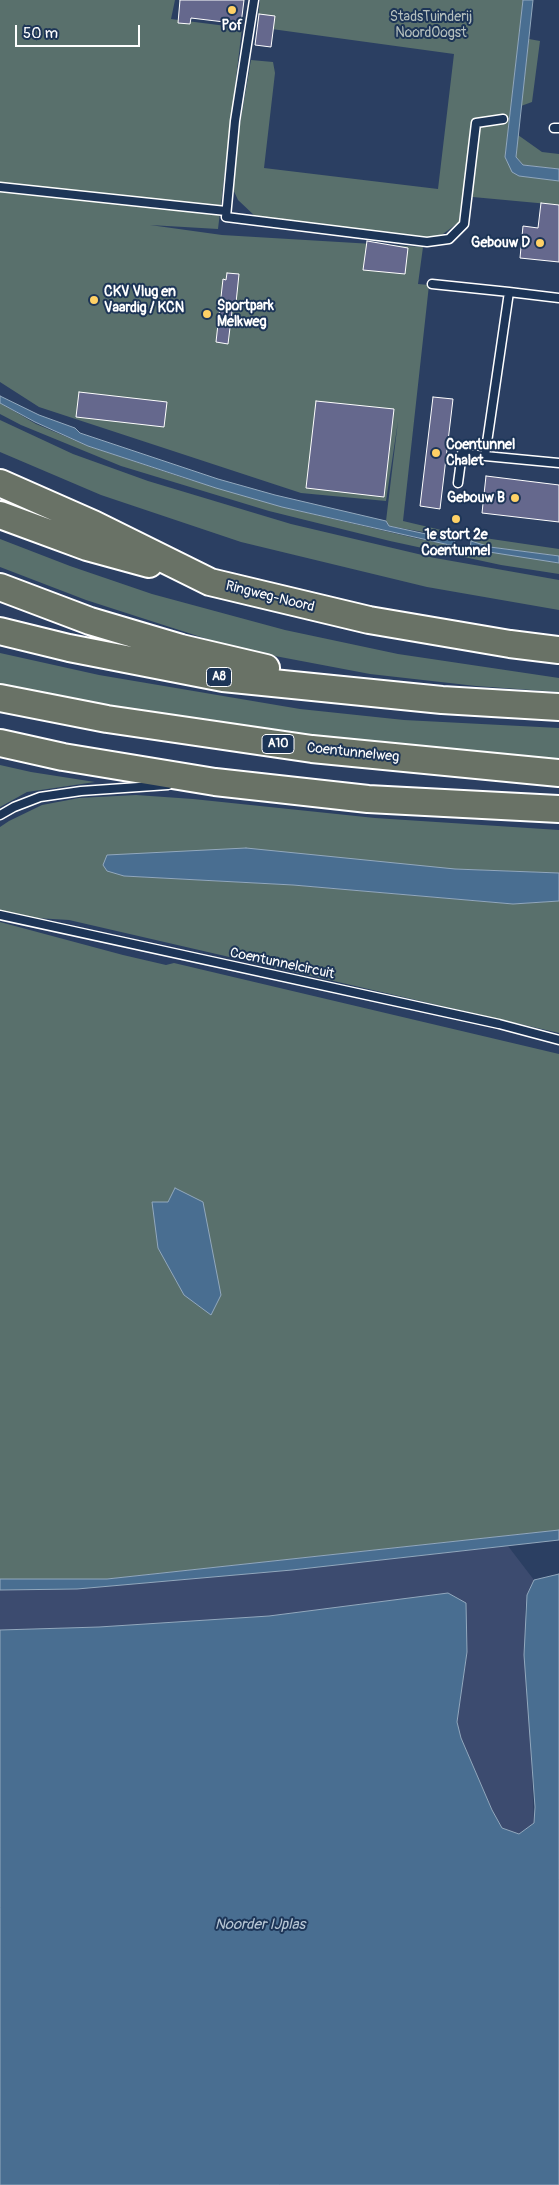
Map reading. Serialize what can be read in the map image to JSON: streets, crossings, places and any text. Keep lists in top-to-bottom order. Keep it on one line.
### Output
{"streets":{"highway":["Ringweg-Noord","A8","A10","Coentunnelweg"],"lane":["Coentunnelcircuit"]},"water":["Noorder IJplas"],"parks":["StadsTuinderij NoordOogst"],"places":["Pof","Gebouw D","CKV Vlug en Vaardig / KCN","Sportpark Melkweg","Coentunnel Chalet","Gebouw B","1e stort 2e Coentunnel"],"scale_bar":"50 m"}
